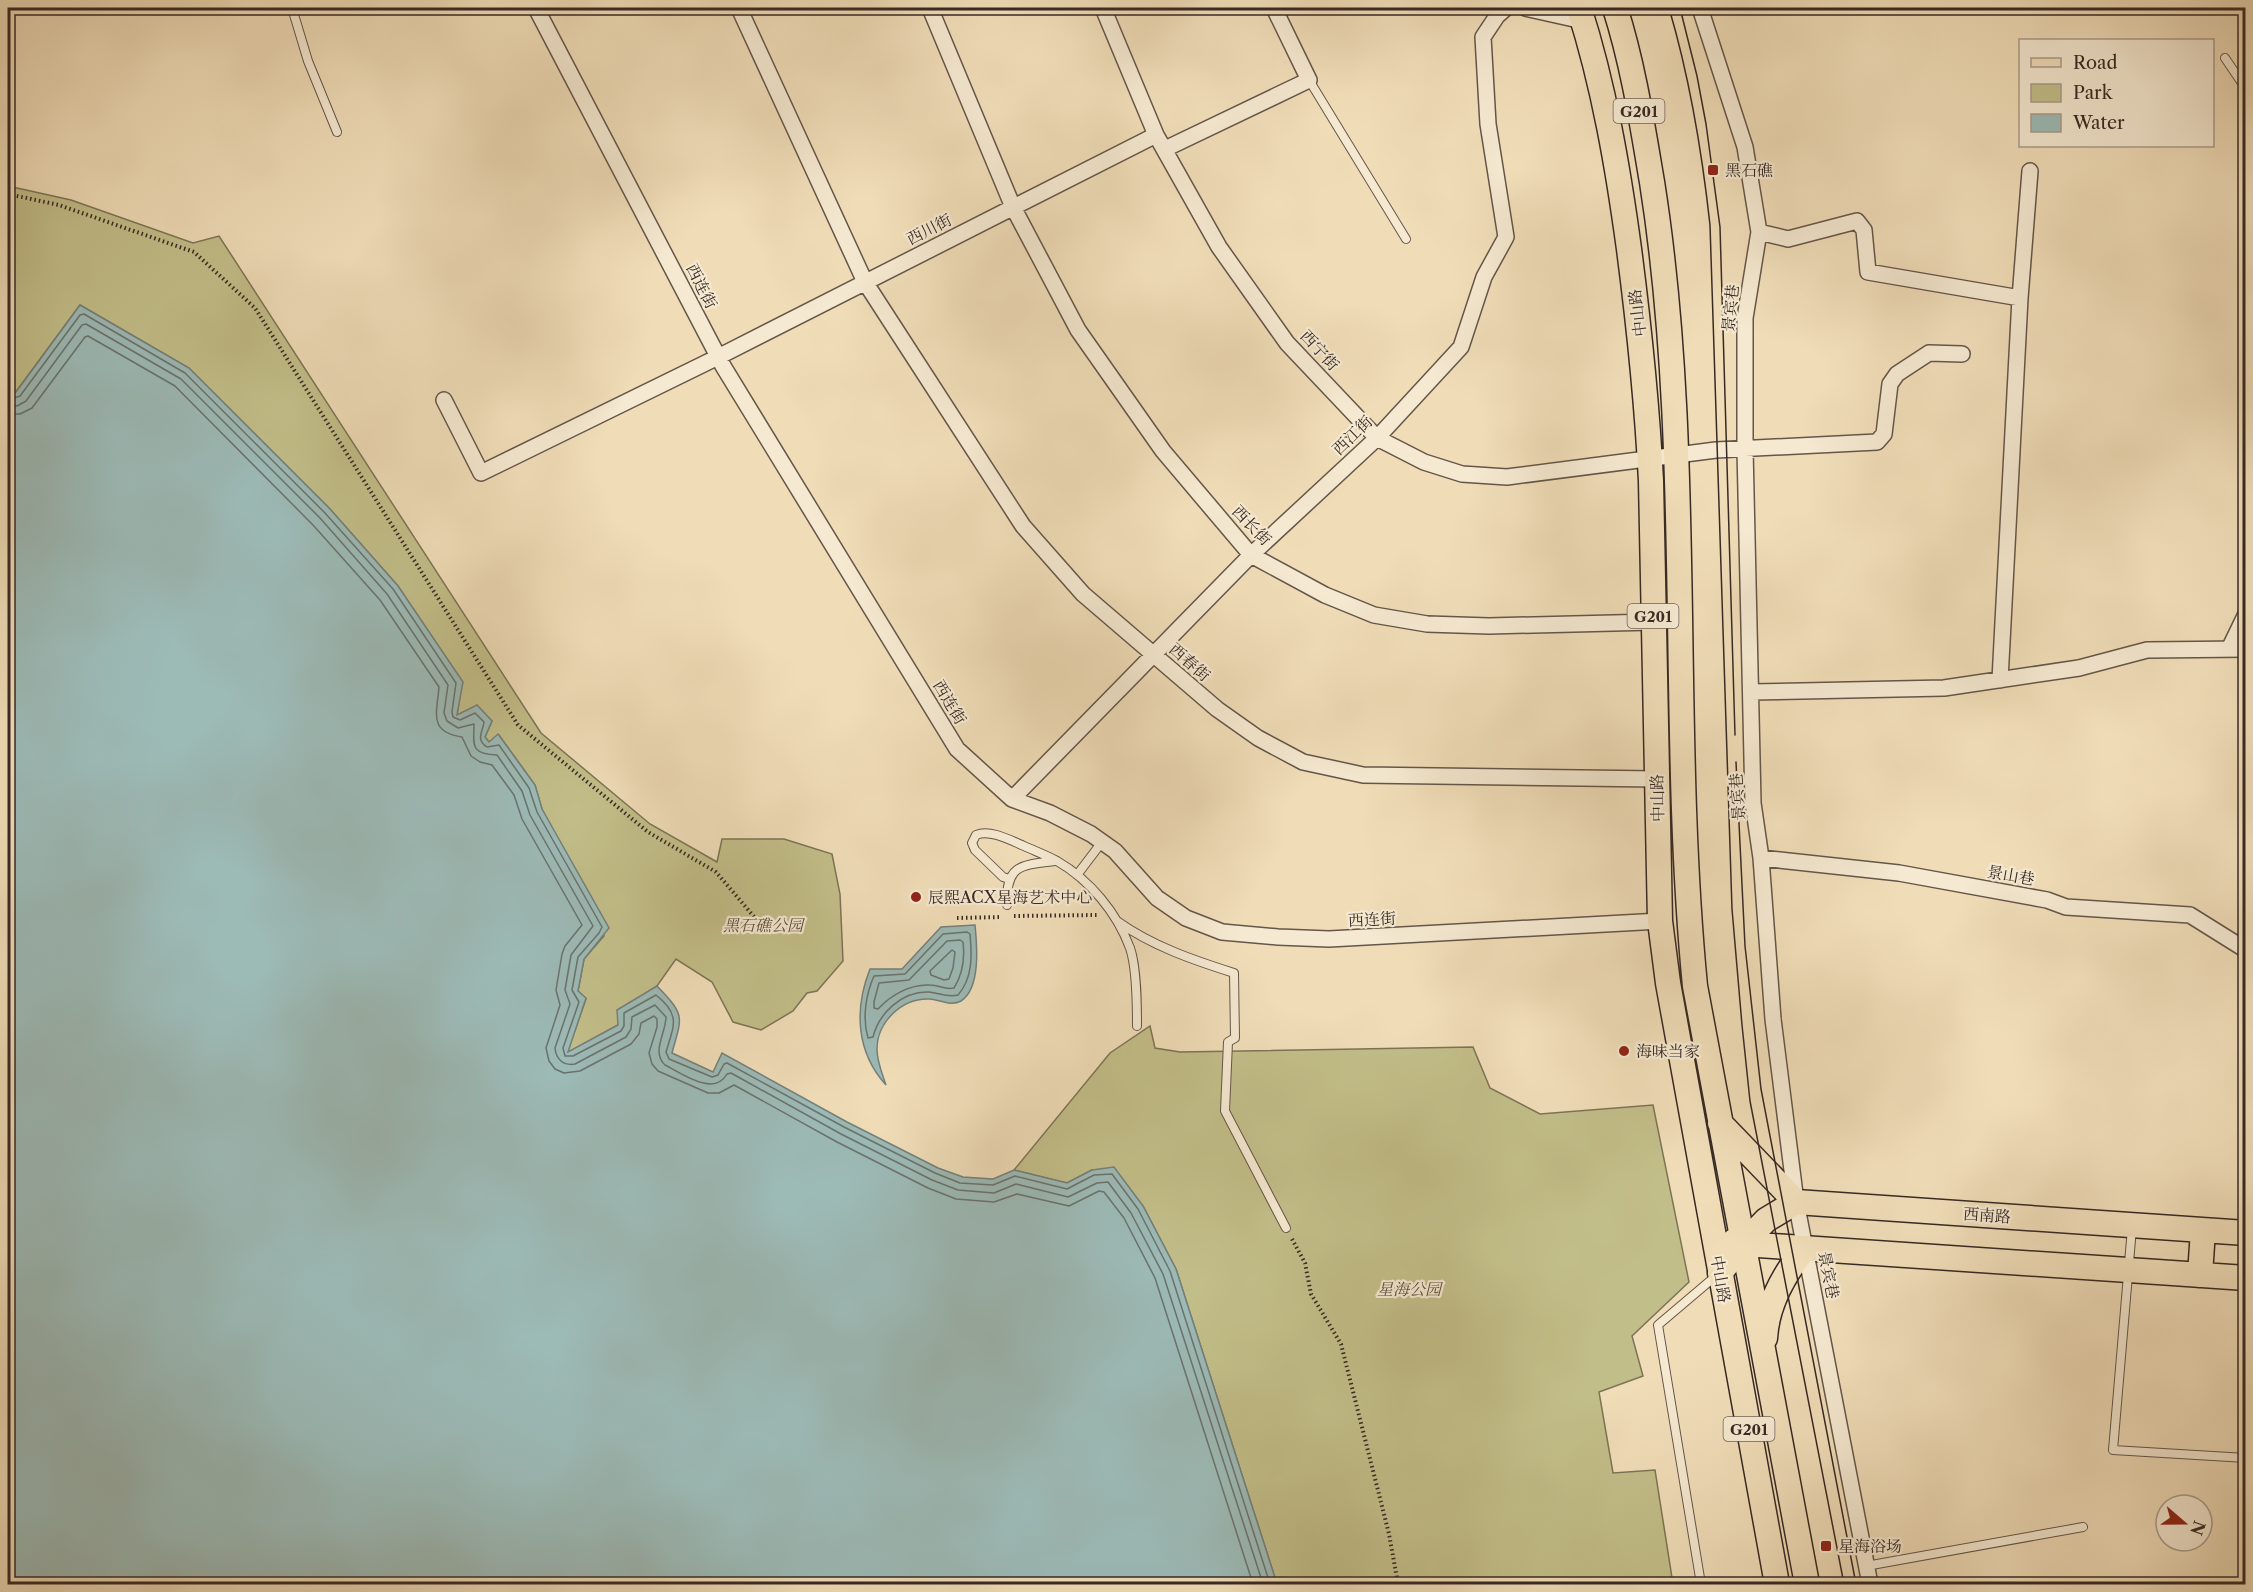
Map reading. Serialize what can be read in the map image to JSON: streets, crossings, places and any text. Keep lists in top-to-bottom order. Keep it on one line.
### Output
{"streets":{"main road":["G201","中山路","西南路"],"street":["西川街","西连街","景宾巷","西宁街","西江街","西长街","西春街","景山巷"]},"crossings":[["西川街","西连街"],["西川街","西宁街"],["西川街","西长街"],["西川街","西春街"],["西连街","中山路"],["西连街","西江街"],["景宾巷","西宁街"],["景宾巷","景山巷"],["景宾巷","西南路"],["中山路","西宁街"],["中山路","西长街"],["中山路","西春街"],["西宁街","西江街"],["西江街","西长街"],["西江街","西春街"]],"parks":["黑石礁公园","星海公园"],"places":{"transit":["黑石礁","星海浴场"],"other":["辰熙ACX星海艺术中心","海味当家"]},"legend":["Road","Park","Water"],"north":"right"}
